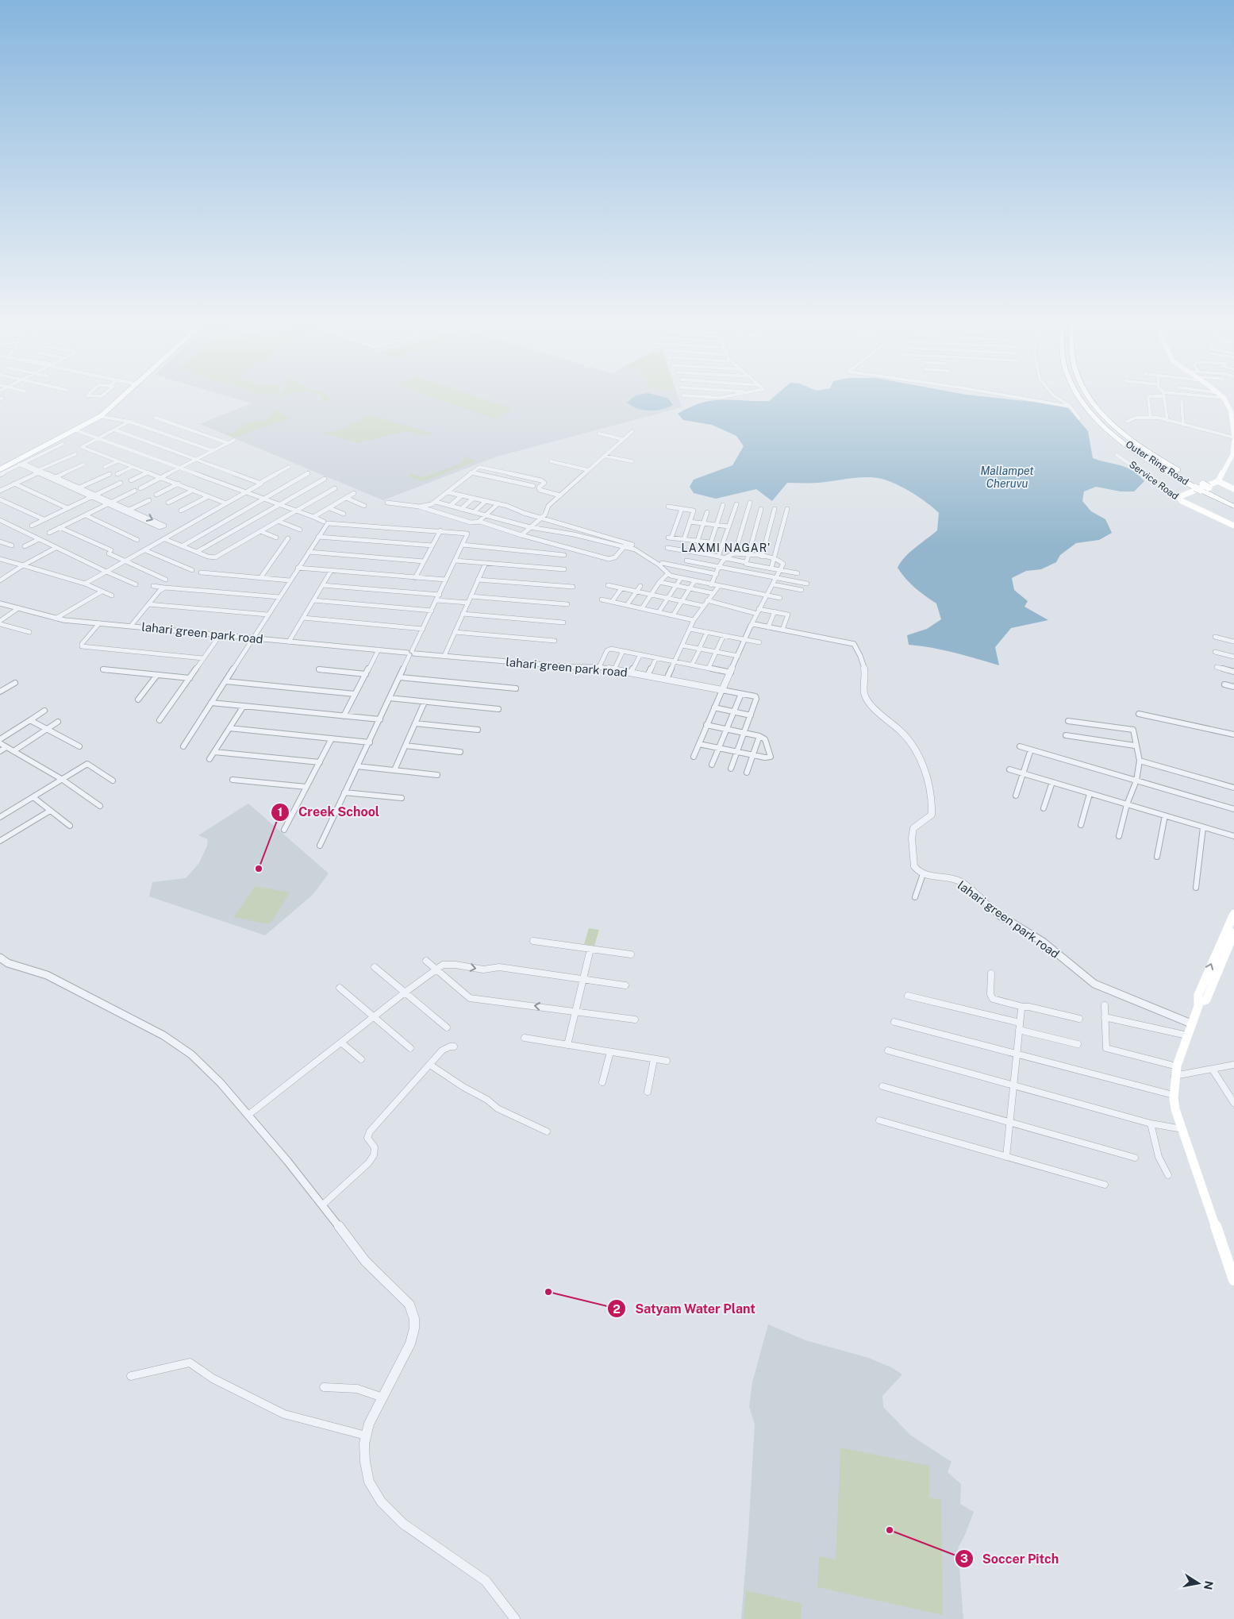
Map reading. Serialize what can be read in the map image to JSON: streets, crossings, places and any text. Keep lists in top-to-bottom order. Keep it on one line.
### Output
{"streets":{"highway":["Outer Ring Road"],"main road":["Service Road"],"street":["lahari green park road"]},"districts":["LAXMI NAGAR'"],"water":["Mallampet Cheruvu"],"places":["Creek School","Satyam Water Plant","Soccer Pitch"],"north":"right"}
